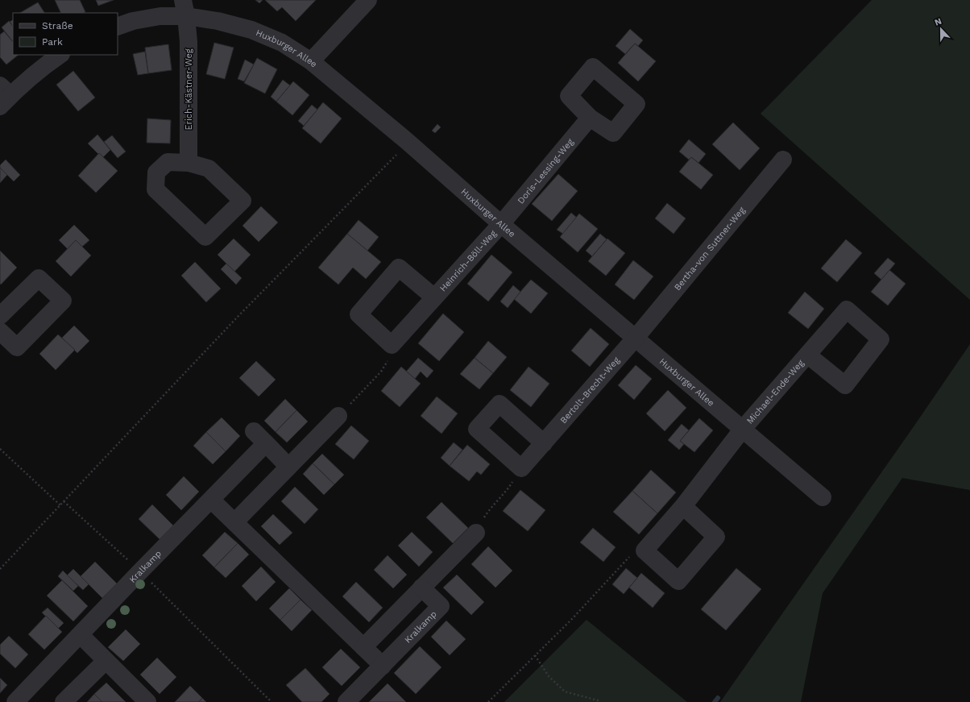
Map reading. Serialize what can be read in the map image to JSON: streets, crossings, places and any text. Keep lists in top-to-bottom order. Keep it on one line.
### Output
{"streets":{"street":["Huxburger Allee","Erich-Kästner-Weg","Doris-Lessing-Weg","Bertha-von Suttner-Weg","Heinrich-Böll-Weg","Bertolt-Brecht-Weg","Michael-Ende-Weg","Kralkamp"]},"crossings":[["Huxburger Allee","Erich-Kästner-Weg"],["Huxburger Allee","Doris-Lessing-Weg"],["Huxburger Allee","Bertha-von Suttner-Weg"],["Huxburger Allee","Heinrich-Böll-Weg"],["Huxburger Allee","Bertolt-Brecht-Weg"],["Huxburger Allee","Michael-Ende-Weg"],["Doris-Lessing-Weg","Heinrich-Böll-Weg"],["Bertha-von Suttner-Weg","Bertolt-Brecht-Weg"]],"legend":["Straße","Park"],"north":"top"}
